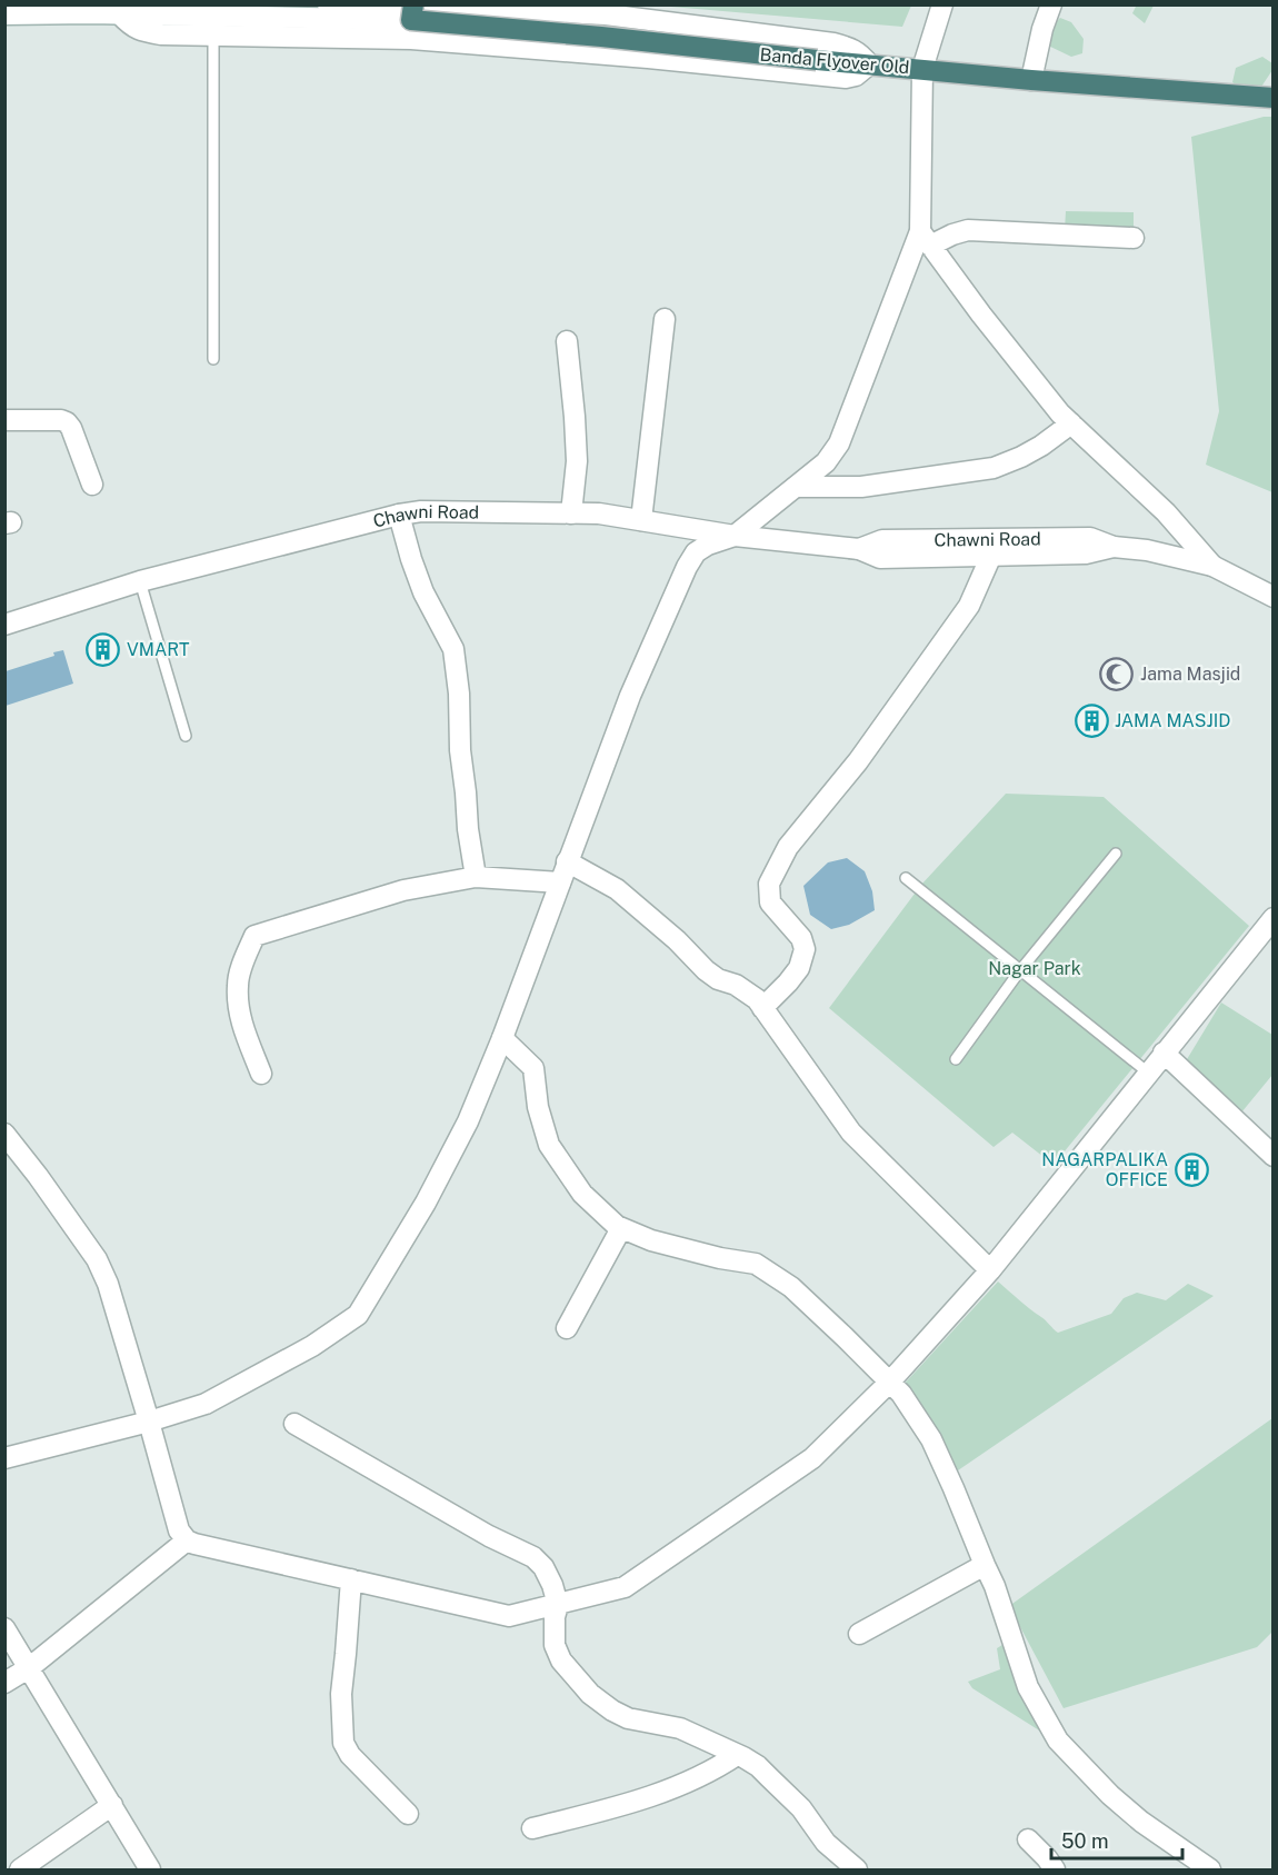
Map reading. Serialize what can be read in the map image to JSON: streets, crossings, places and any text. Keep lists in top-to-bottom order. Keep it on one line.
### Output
{"streets":{"highway":["Banda Flyover Old"],"street":["Chawni Road"]},"parks":["Nagar Park"],"places":{"building":["VMART","JAMA MASJID","NAGARPALIKA OFFICE"],"mosque":["Jama Masjid"]},"scale_bar":"50 m"}
